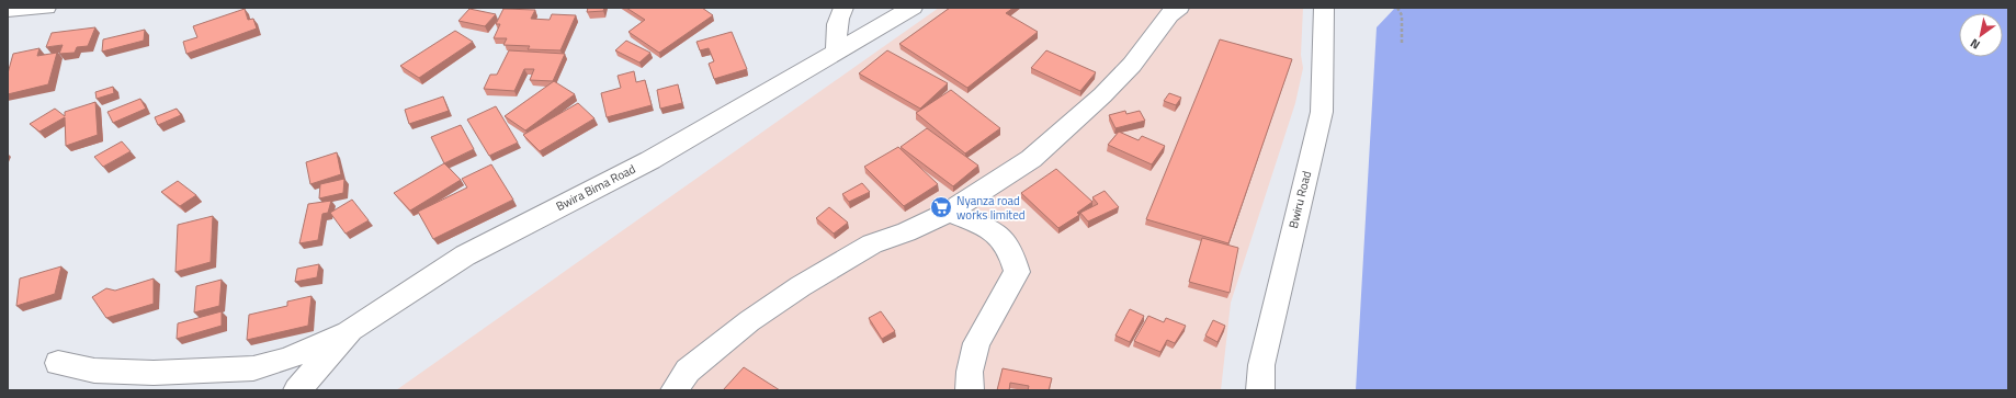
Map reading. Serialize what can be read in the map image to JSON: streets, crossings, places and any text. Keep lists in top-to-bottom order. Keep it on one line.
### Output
{"streets":{"street":["Bwira Bima Road","Bwiru Road"]},"places":{"supermarket":["Nyanza road works limited"]},"north":"bottom left"}
